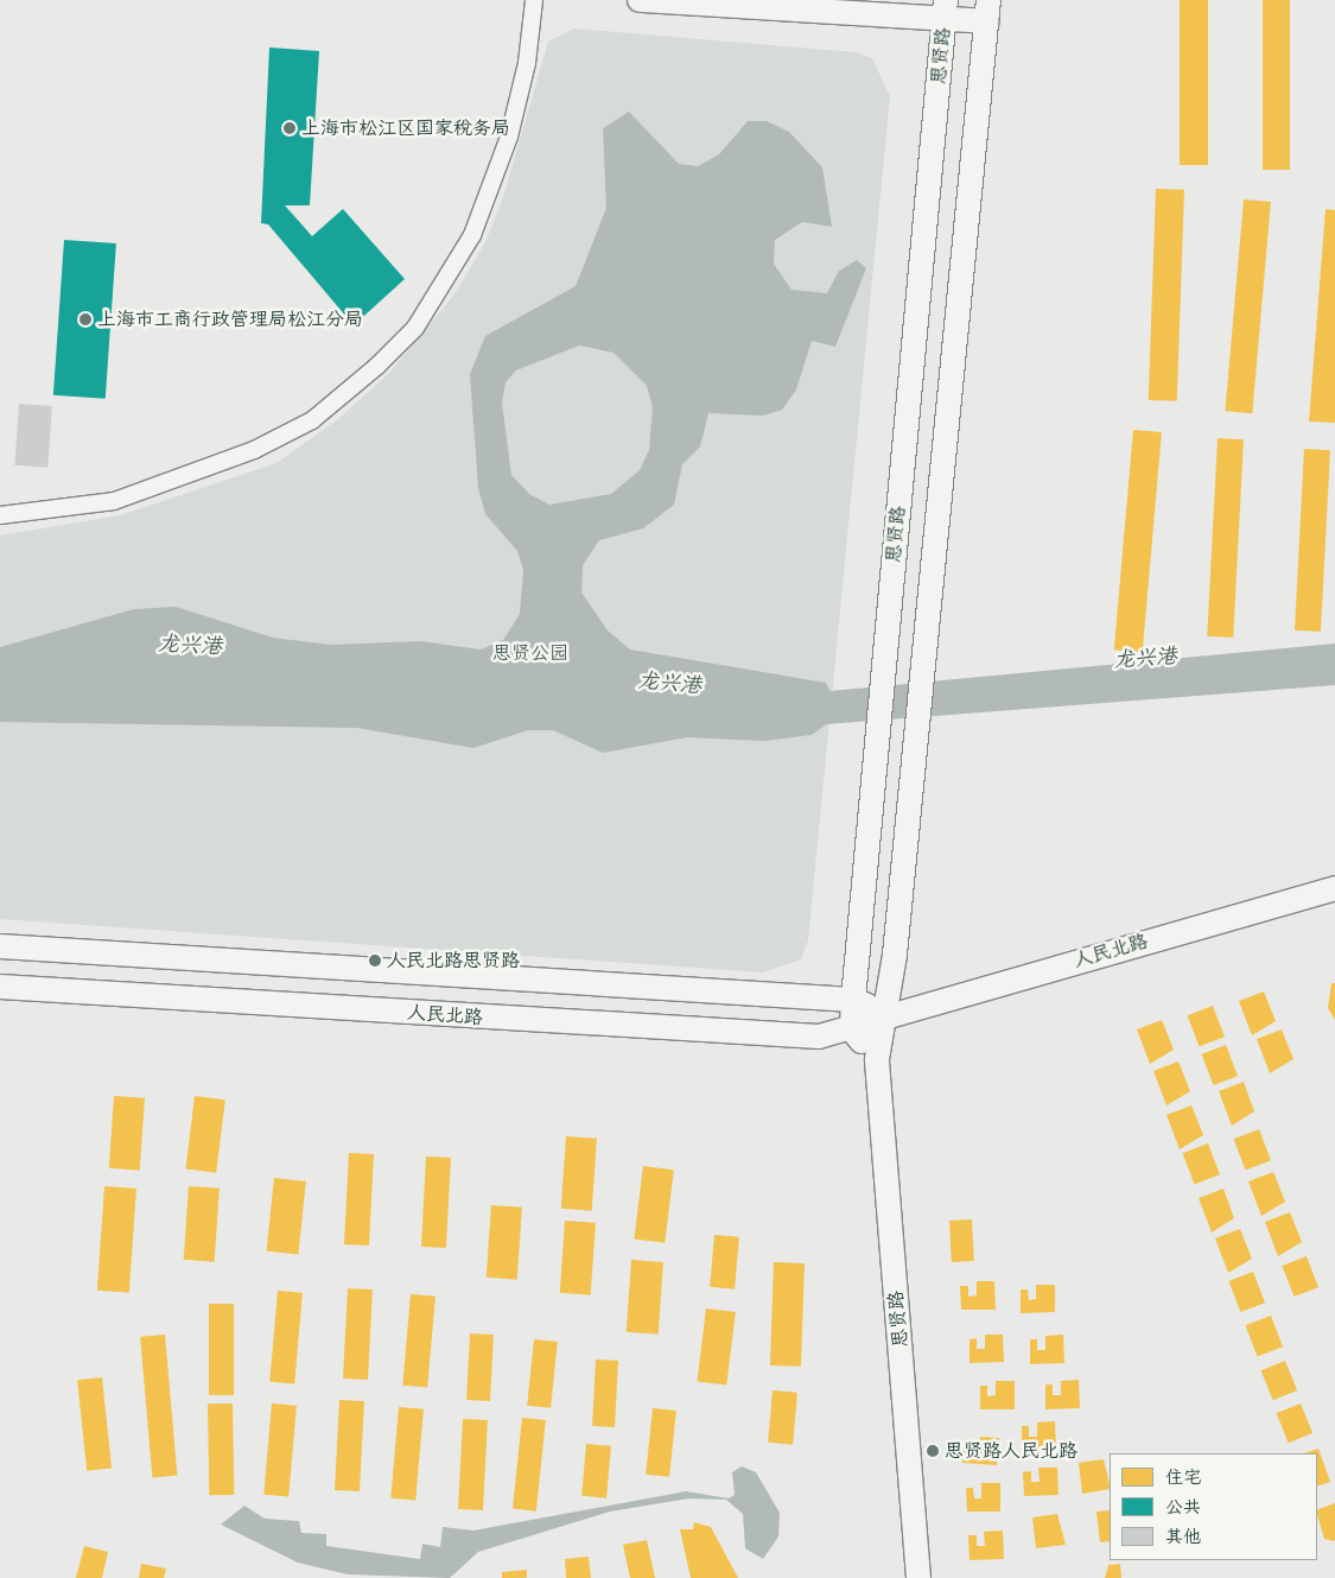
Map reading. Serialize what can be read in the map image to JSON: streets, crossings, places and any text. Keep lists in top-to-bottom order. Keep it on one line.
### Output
{"streets":{"main road":["思贤路","人民北路"]},"crossings":[["思贤路","人民北路"]],"water":["龙兴港"],"parks":["思贤公园"],"places":["上海市松江区国家税务局","上海市工商行政管理局松江分局","人民北路思贤路","思贤路人民北路"],"legend":["住宅","公共","其他"]}
